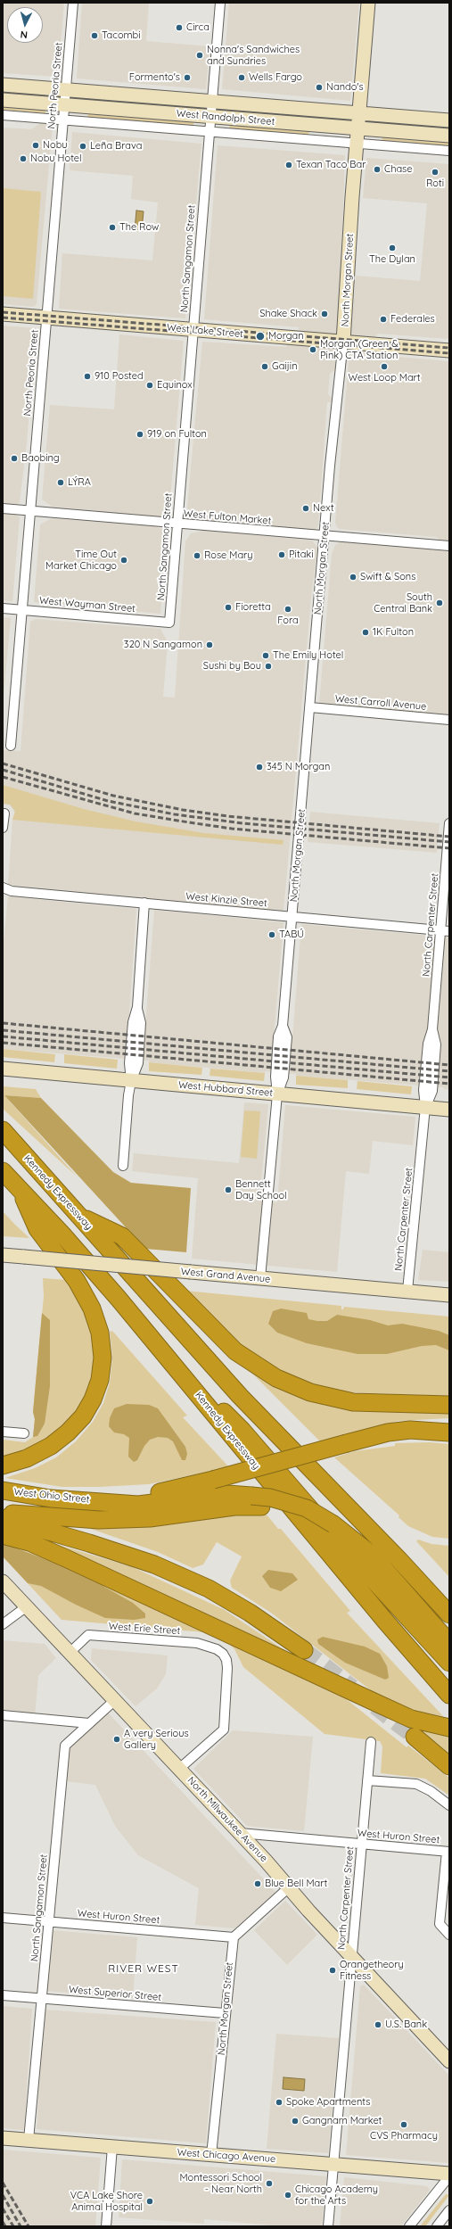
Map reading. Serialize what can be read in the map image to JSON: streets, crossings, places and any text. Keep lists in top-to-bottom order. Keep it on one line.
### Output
{"streets":{"highway":["Kennedy Expressway","West Ohio Street"],"main road":["West Randolph Street","North Morgan Street","West Lake Street","West Hubbard Street","West Grand Avenue","North Milwaukee Avenue","West Chicago Avenue"],"street":["North Peoria Street","North Sangamon Street","West Fulton Market","West Wayman Street","West Carroll Avenue","West Kinzie Street","North Carpenter Street","West Erie Street","West Huron Street","West Superior Street"]},"crossings":[["North Peoria Street","West Randolph Street"],["North Peoria Street","West Lake Street"],["North Peoria Street","West Fulton Market"],["North Peoria Street","West Wayman Street"],["West Randolph Street","North Sangamon Street"],["West Randolph Street","North Morgan Street"],["North Sangamon Street","West Lake Street"],["North Sangamon Street","West Fulton Market"],["North Sangamon Street","West Wayman Street"],["North Sangamon Street","North Milwaukee Avenue"],["North Sangamon Street","West Huron Street"],["North Sangamon Street","West Superior Street"],["North Sangamon Street","West Chicago Avenue"],["North Morgan Street","West Lake Street"],["North Morgan Street","West Fulton Market"],["North Morgan Street","West Carroll Avenue"],["North Morgan Street","West Kinzie Street"],["North Morgan Street","West Hubbard Street"],["North Morgan Street","West Grand Avenue"],["North Morgan Street","West Huron Street"],["North Morgan Street","West Superior Street"],["North Morgan Street","West Chicago Avenue"],["West Kinzie Street","North Carpenter Street"],["North Carpenter Street","West Hubbard Street"],["North Carpenter Street","West Grand Avenue"],["North Carpenter Street","North Milwaukee Avenue"],["North Carpenter Street","West Huron Street"],["North Carpenter Street","West Chicago Avenue"],["West Erie Street","North Milwaukee Avenue"],["North Milwaukee Avenue","West Huron Street"]],"districts":["RIVER WEST"],"places":["Circa","Tacombi","Nonna's Sandwiches and Sundries","Formento's","Wells Fargo","Nando's","Nobu","Leña Brava","Nobu Hotel","Texan Taco Bar","Chase","Roti","The Row","The Dylan","Shake Shack","Federales","Morgan","Morgan (Green & Pink) CTA Station","Gaijin","West Loop Mart","910 Posted","Equinox","919 on Fulton","Baobing","LÝRA","Next","Pitaki","Rose Mary","Time Out Market Chicago","Swift & Sons","South Central Bank","Fioretta","Fora","1K Fulton","320 N Sangamon","The Emily Hotel","Sushi by Bou","345 N Morgan","TABÚ","Bennett Day School","A very Serious Gallery","Blue Bell Mart","Orangetheory Fitness","U.S. Bank","Spoke Apartments","Gangnam Market","CVS Pharmacy","Montessori School - Near North","Chicago Academy for the Arts","VCA Lake Shore Animal Hospital"],"north":"bottom"}
